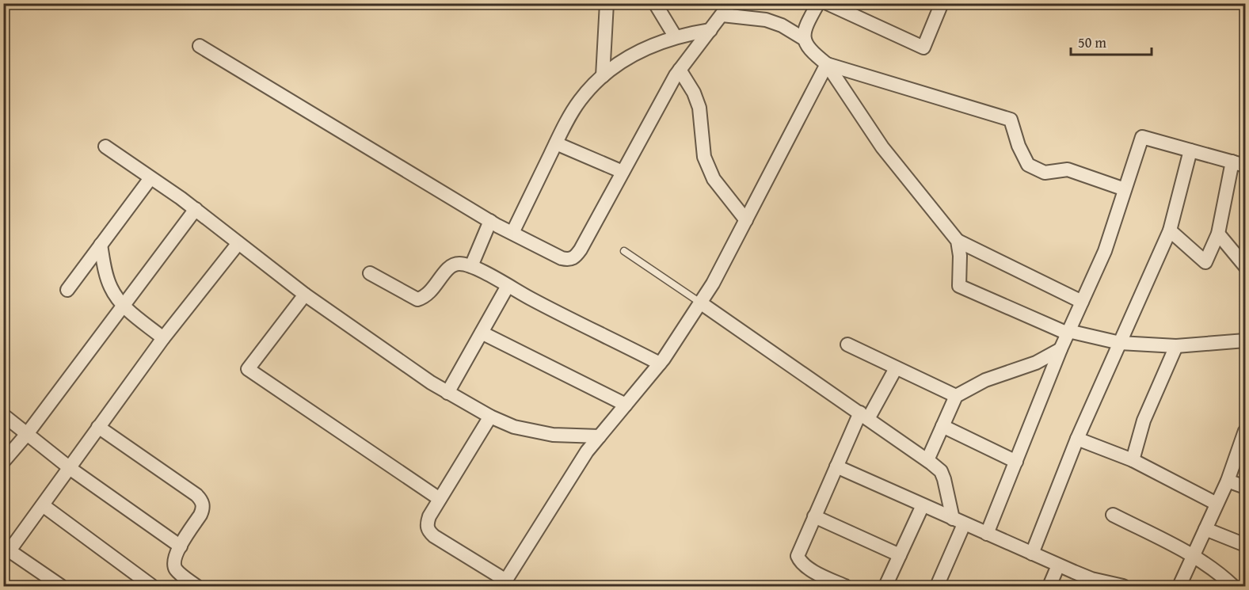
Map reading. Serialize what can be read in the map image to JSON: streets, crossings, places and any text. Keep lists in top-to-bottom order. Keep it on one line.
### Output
{"scale_bar":"50 m"}
